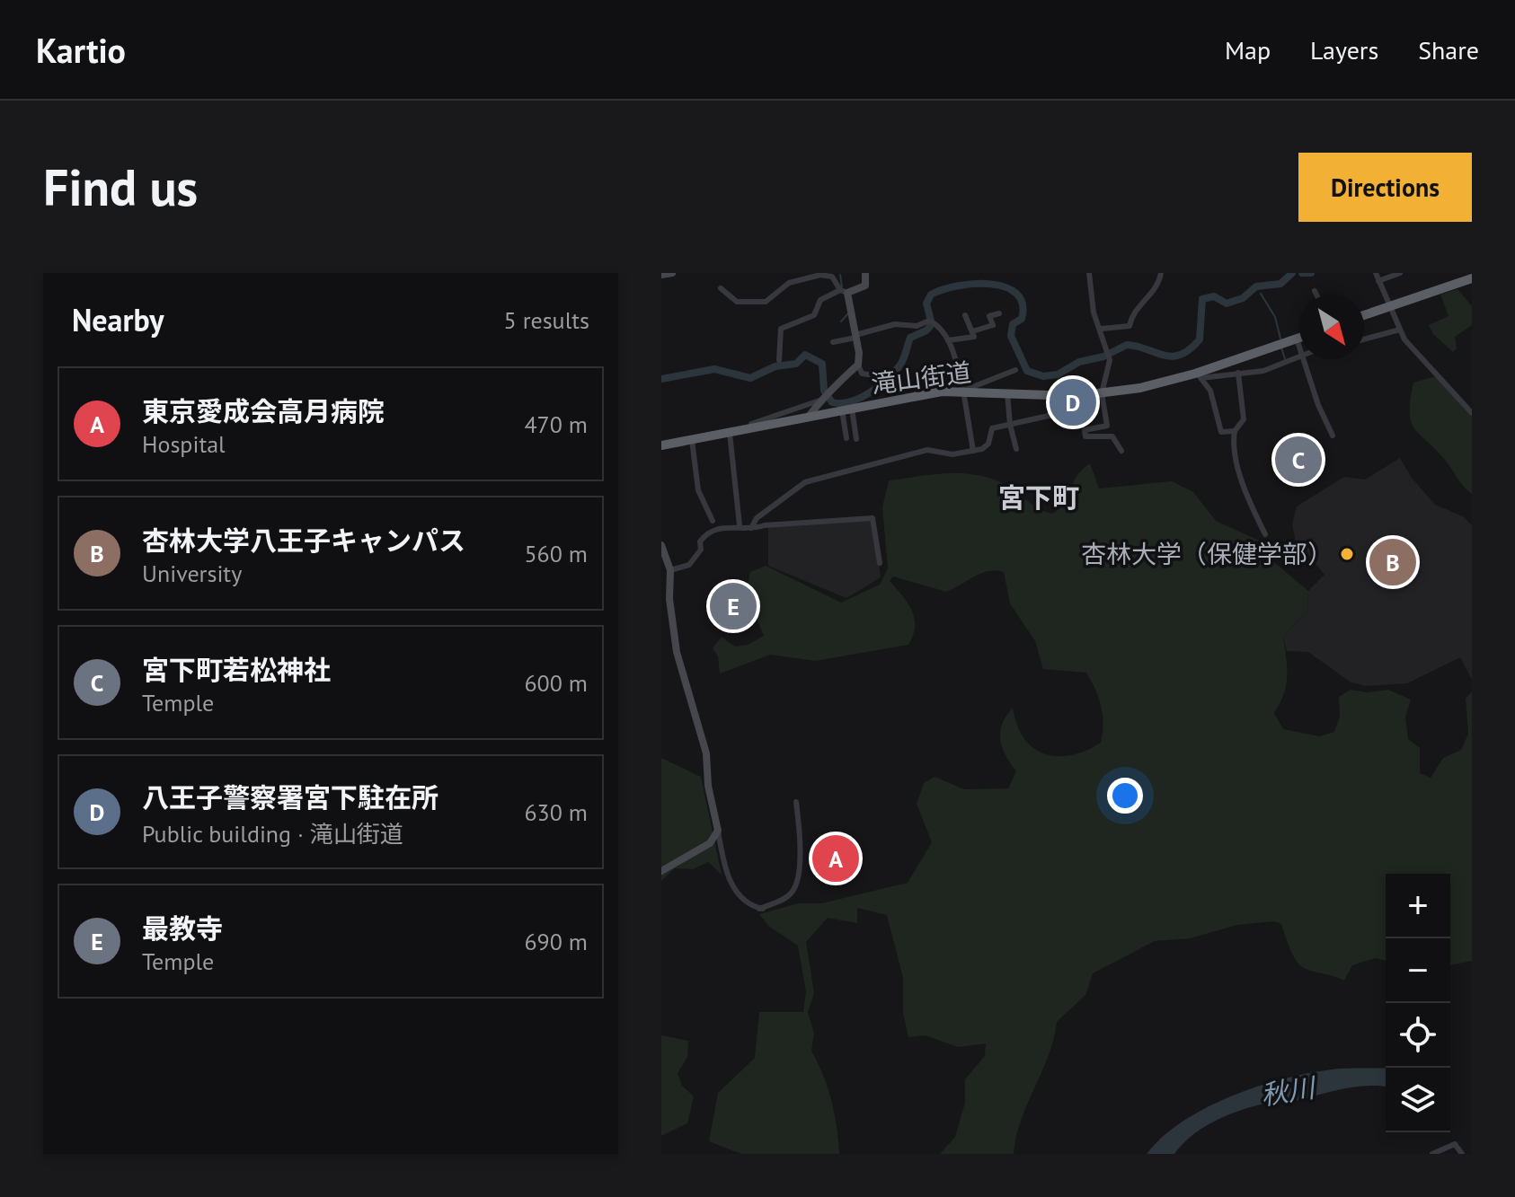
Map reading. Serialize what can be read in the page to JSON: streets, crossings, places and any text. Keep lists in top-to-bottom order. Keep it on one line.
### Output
{"streets":{"highway":["滝山街道"]},"districts":["宮下町"],"water":["秋川"],"places":["杏林大学（保健学部）"],"north":"bottom right","page":{"header":"Kartio","nav":["Map","Layers","Share"],"buttons":"Directions","title":"Find us","heading":["Nearby","5 results"],"list":[{"mark":"A","name":"東京愛成会高月病院","note":"Hospital","value":"470 m"},{"mark":"B","name":"杏林大学八王子キャンパス","note":"University","value":"560 m"},{"mark":"C","name":"宮下町若松神社","note":"Temple","value":"600 m"},{"mark":"D","name":"八王子警察署宮下駐在所","note":"Public building · 滝山街道","value":"630 m"},{"mark":"E","name":"最教寺","note":"Temple","value":"690 m"}],"pins":["D","C","B","E","A"],"map_buttons":["+","−"]}}
